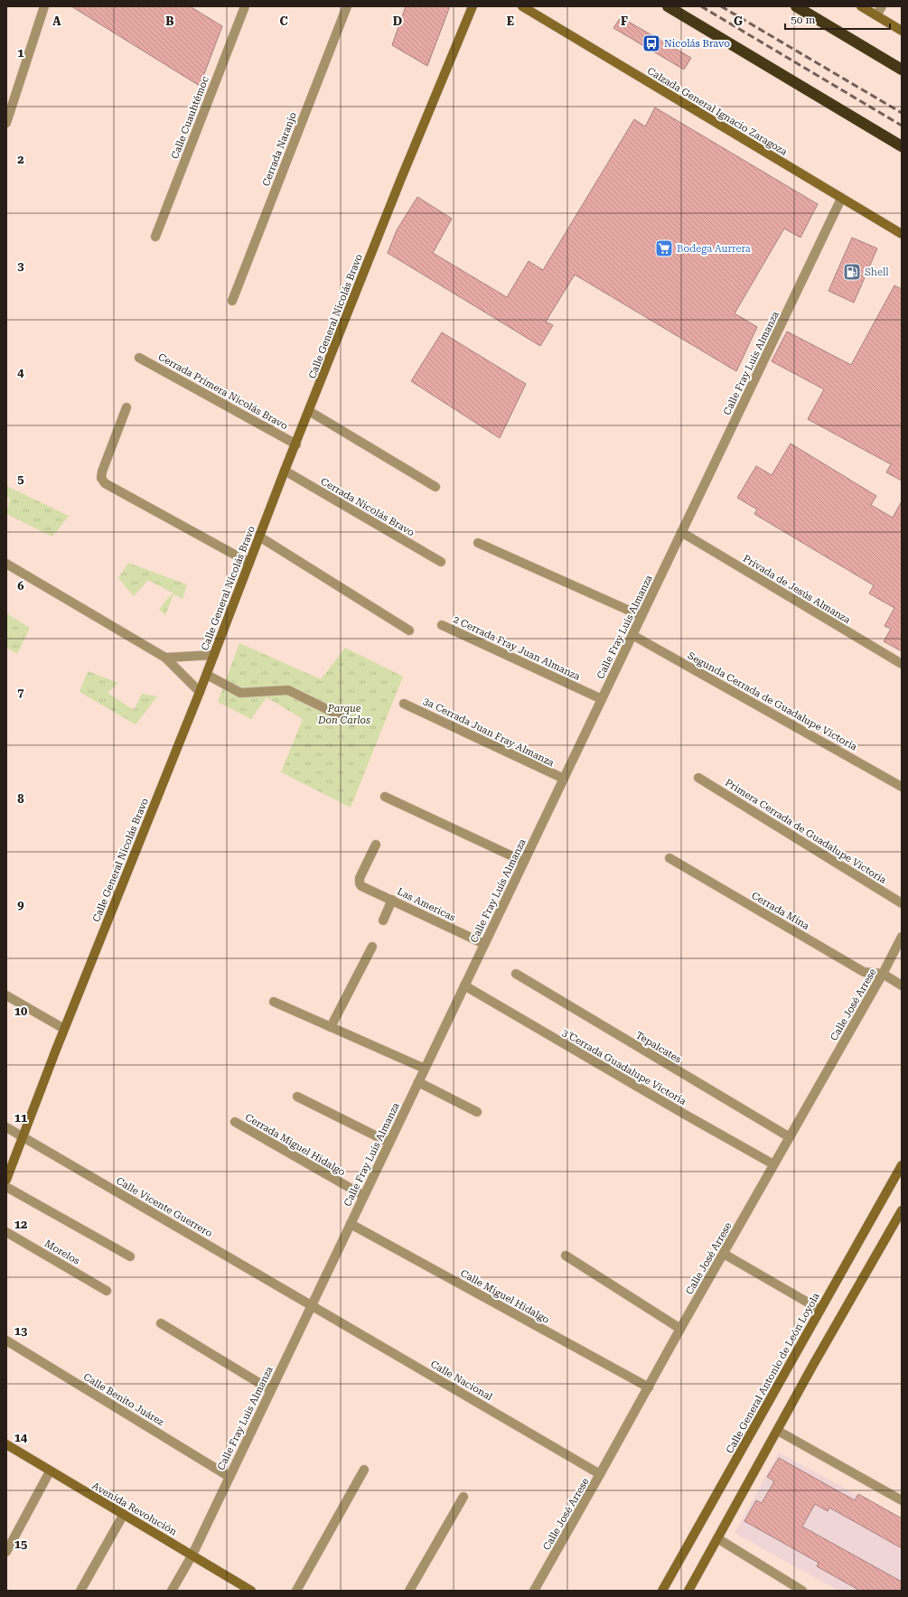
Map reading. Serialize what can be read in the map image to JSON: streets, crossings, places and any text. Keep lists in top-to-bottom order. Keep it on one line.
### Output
{"streets":{"street":["Calzada General Ignacio Zaragoza","Calle Cuauhtémoc","Cerrada Naranjo","Calle General Nicolás Bravo","Calle Fray Luis Almanza","Cerrada Primera Nicolás Bravo","Cerrada Nicolás Bravo","Privada de Jesús Almanza","2 Cerrada Fray Juan Almanza","Segunda Cerrada de Guadalupe Victoria","3a Cerrada Juan Fray Almanza","Primera Cerrada de Guadalupe Victoria","Las Americas","Cerrada Mina","Calle José Arrese","Tepalcates","3˚ Cerrada Guadalupe Victoria","Cerrada Miguel Hidalgo","Calle Vicente Guerrero","Morelos","Calle Miguel Hidalgo","Calle General Antonio de León Loyola","Calle Nacional","Calle Benito Juárez","Avenida Revolución"]},"crossings":[["Calzada General Ignacio Zaragoza","Calle Fray Luis Almanza"],["Calle General Nicolás Bravo","Cerrada Primera Nicolás Bravo"],["Calle General Nicolás Bravo","Cerrada Nicolás Bravo"],["Calle General Nicolás Bravo","Calle Vicente Guerrero"],["Calle Fray Luis Almanza","Privada de Jesús Almanza"],["Calle Fray Luis Almanza","2 Cerrada Fray Juan Almanza"],["Calle Fray Luis Almanza","Segunda Cerrada de Guadalupe Victoria"],["Calle Fray Luis Almanza","3a Cerrada Juan Fray Almanza"],["Calle Fray Luis Almanza","Las Americas"],["Calle Fray Luis Almanza","3˚ Cerrada Guadalupe Victoria"],["Calle Fray Luis Almanza","Cerrada Miguel Hidalgo"],["Calle Fray Luis Almanza","Calle Vicente Guerrero"],["Calle Fray Luis Almanza","Calle Miguel Hidalgo"],["Calle Fray Luis Almanza","Calle Nacional"],["Calle Fray Luis Almanza","Calle Benito Juárez"],["Calle Fray Luis Almanza","Avenida Revolución"],["Cerrada Mina","Calle José Arrese"],["Calle José Arrese","Tepalcates"],["Calle José Arrese","3˚ Cerrada Guadalupe Victoria"],["Calle José Arrese","Calle Miguel Hidalgo"],["Calle José Arrese","Calle Nacional"],["Calle Vicente Guerrero","Calle Nacional"]],"parks":["Parque Don Carlos"],"places":{"bus stop":["Nicolás Bravo"],"supermarket":["Bodega Aurrera"],"fuel station":["Shell"]},"scale_bar":"50 m","grid":{"columns":["A","B","C","D","E","F","G"],"rows":["1","2","3","4","5","6","7","8","9","10","11","12","13","14","15"]}}
